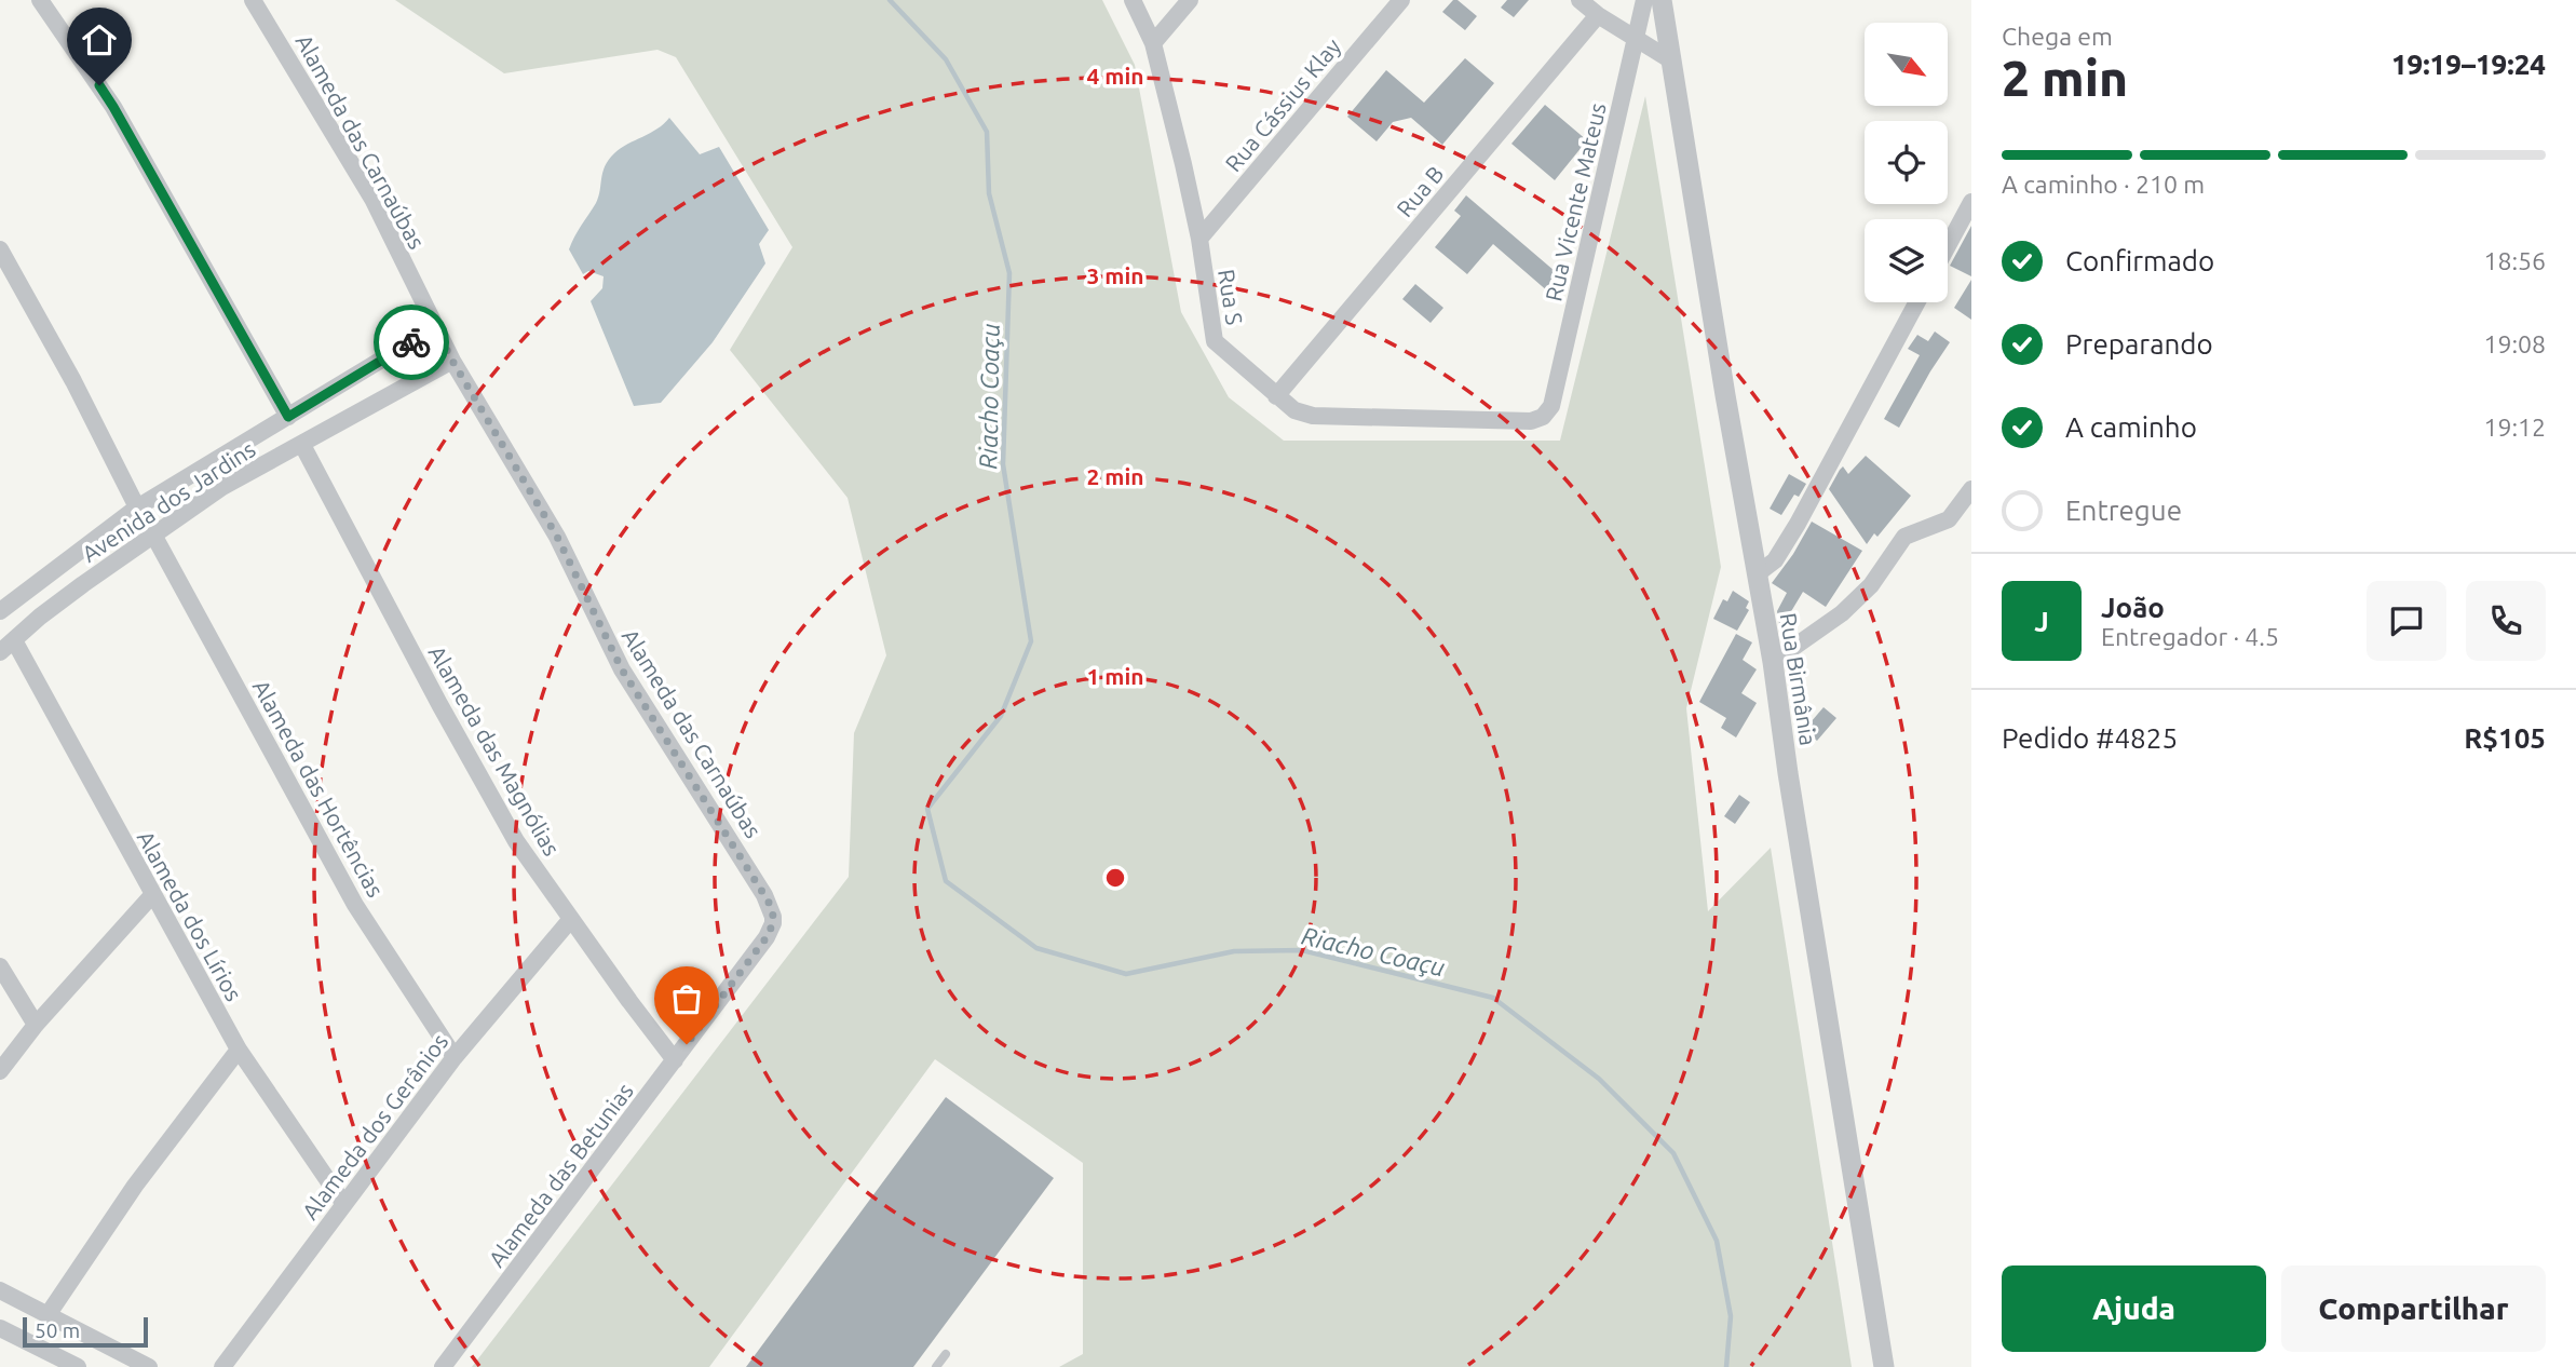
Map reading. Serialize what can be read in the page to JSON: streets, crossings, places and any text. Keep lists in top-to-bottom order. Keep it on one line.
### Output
{"streets":{"street":["Rua Cássius Klay","Alameda das Carnaúbas","Rua B","Rua Vicente Mateus","Rua S","Avenida dos Jardins","Rua Birmânia","Alameda das Magnólias","Alameda das Hortências","Alameda dos Lírios","Alameda dos Gerânios","Alameda das Betunias"]},"crossings":[["Rua Cássius Klay","Rua S"],["Alameda das Carnaúbas","Avenida dos Jardins"],["Alameda das Carnaúbas","Alameda das Betunias"],["Rua B","Rua S"],["Rua Vicente Mateus","Rua S"],["Avenida dos Jardins","Alameda das Magnólias"],["Avenida dos Jardins","Alameda das Hortências"],["Avenida dos Jardins","Alameda dos Lírios"],["Alameda das Magnólias","Alameda dos Gerânios"],["Alameda das Magnólias","Alameda das Betunias"],["Alameda das Hortências","Alameda dos Gerânios"],["Alameda dos Lírios","Alameda dos Gerânios"]],"water":["Riacho Coaçu"],"scale_bar":"50 m","north":"bottom right","page":{"heading":["2 min","Chega em","19:19–19:24"],"panel":["João","Entregador · 4.5","Pedido #4825","R$105"],"bar":"A caminho · 210 m","list":[["Confirmado","18:56"],["Preparando","19:08"],["A caminho","19:12"],"Entregue"],"round":"J","buttons":["Ajuda","Compartilhar"],"scale":"50 m"},"rings":["4 min","3 min","2 min","1 min"]}
